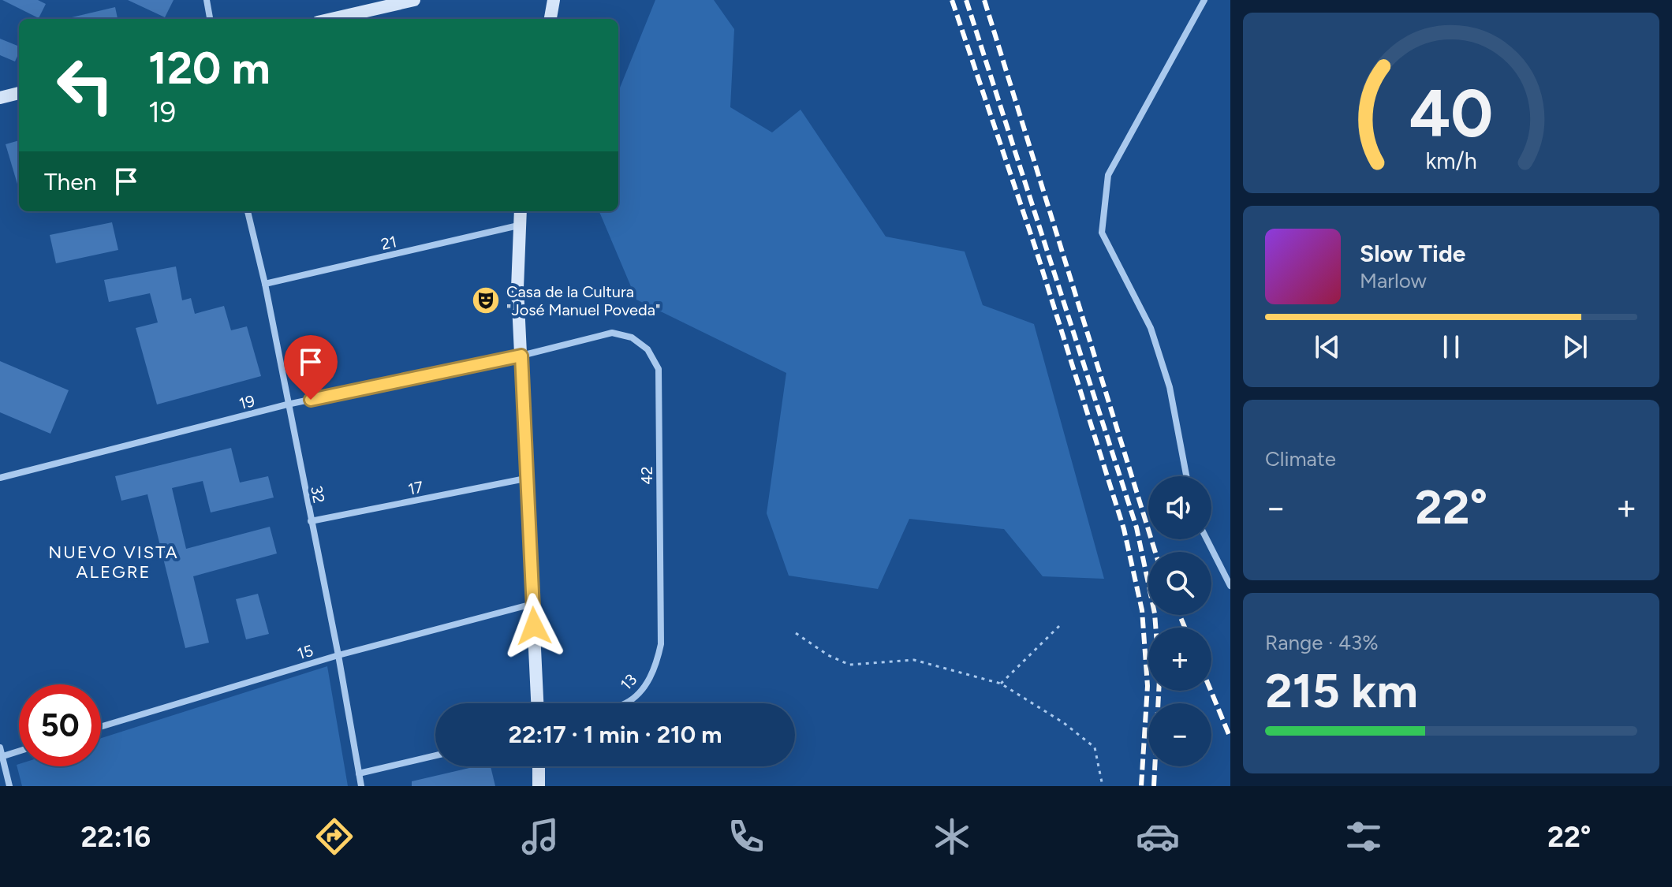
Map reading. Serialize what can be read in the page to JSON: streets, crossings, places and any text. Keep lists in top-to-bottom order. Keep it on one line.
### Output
{"streets":{"street":["21","19","42","17","32","15","13"]},"crossings":[["21","32"],["19","42"],["19","32"],["42","13"],["17","32"],["32","15"]],"districts":["NUEVO VISTA ALEGRE"],"places":{"theatre":["Casa de la Cultura \"José Manuel Poveda\""]},"page":{"turn":["120 m","19"],"then":"Then","song":["Slow Tide","Marlow"],"tile":["Climate",["Range · 43%","215 km"]],"map_buttons":["+","−"],"heat":["−","22°","+"],"limit":"50","trip":"22:17 · 1 min · 210 m","tabs":["22:16","22°"],"gauge":["40","km/h"]}}
